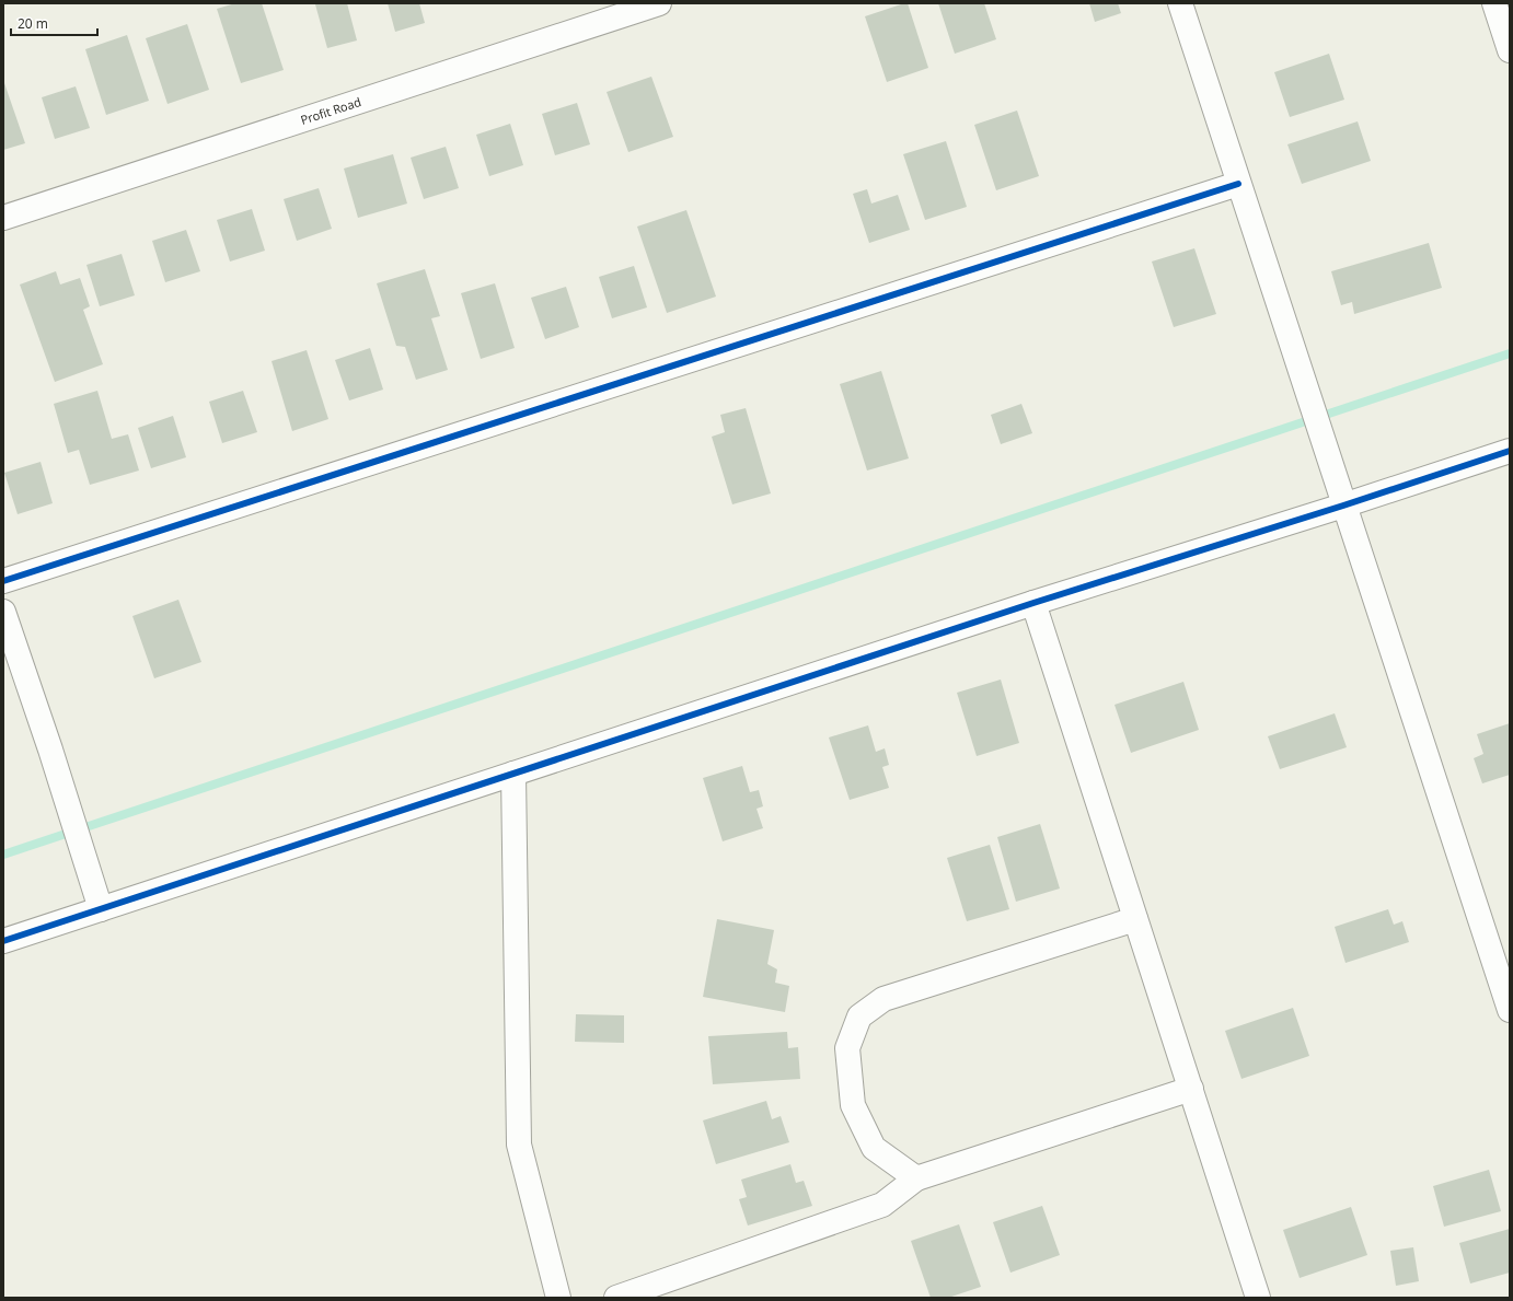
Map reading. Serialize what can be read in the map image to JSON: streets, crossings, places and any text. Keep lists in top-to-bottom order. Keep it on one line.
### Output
{"streets":{"street":["Profit Road"]},"scale_bar":"20 m"}
